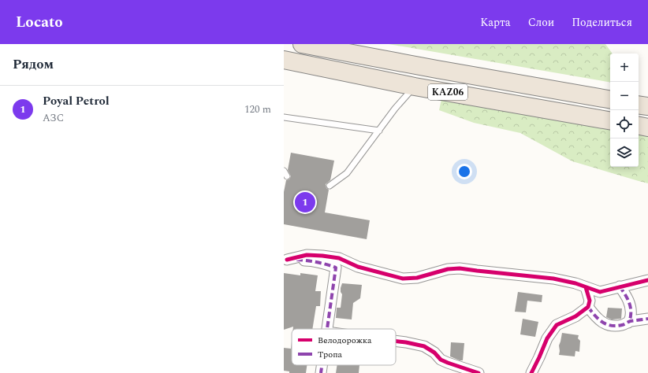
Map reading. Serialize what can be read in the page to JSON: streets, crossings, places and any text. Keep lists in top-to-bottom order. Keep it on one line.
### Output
{"streets":{"highway":["KАZ06"]},"legend":["Велодорожка","Тропа"],"page":{"header":"Locato","nav":["Карта","Слои","Поделиться"],"heading":"Рядом","map_buttons":["+","−"],"list":[{"mark":"1","name":"Poyal Petrol","note":"АЗС","value":"120 m"}],"pins":"1"}}
